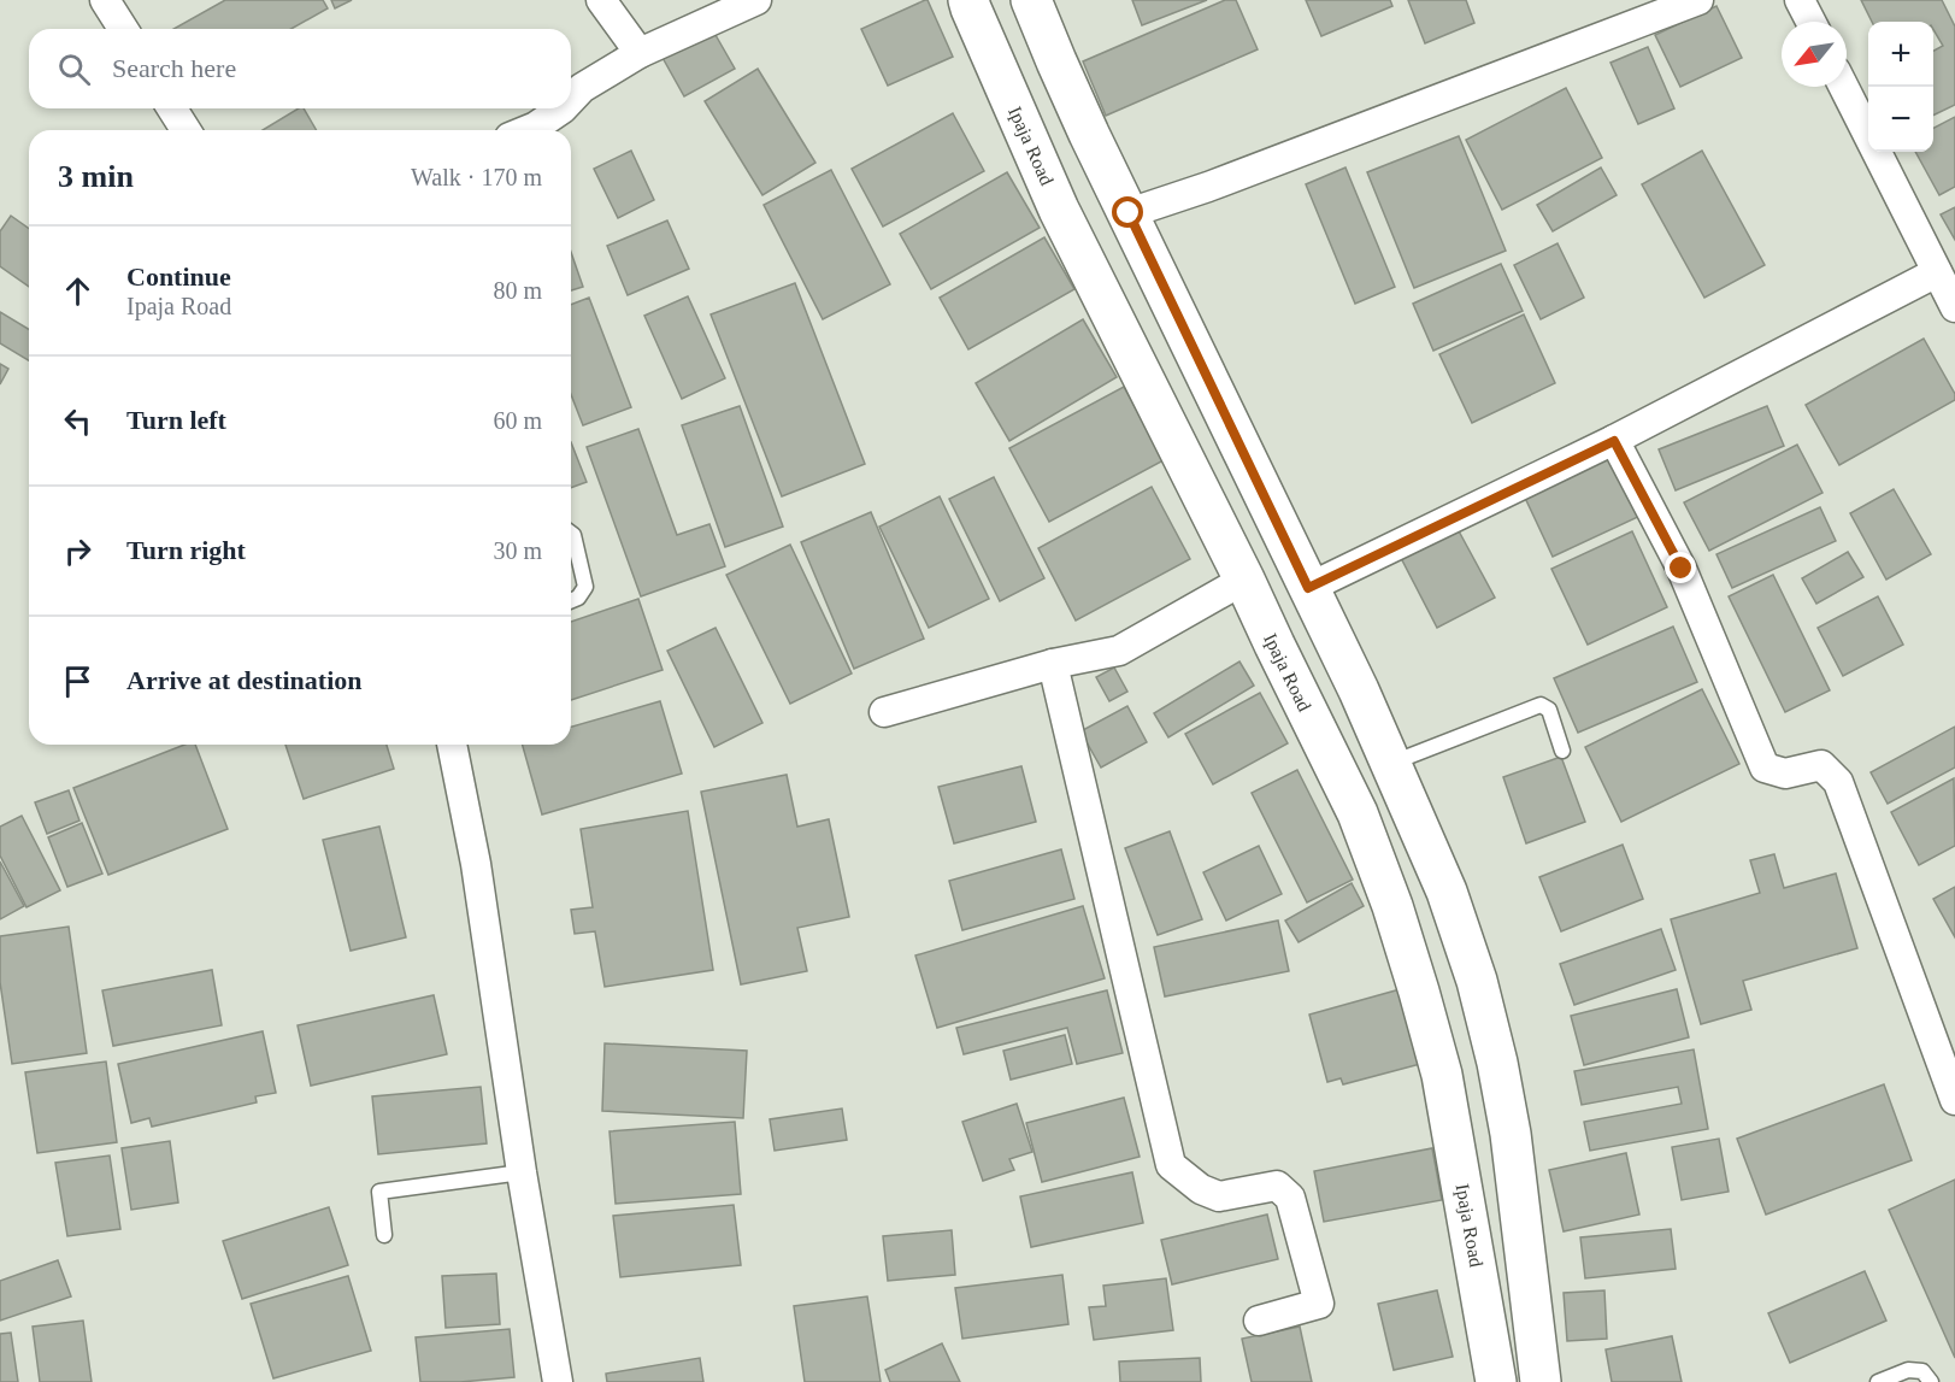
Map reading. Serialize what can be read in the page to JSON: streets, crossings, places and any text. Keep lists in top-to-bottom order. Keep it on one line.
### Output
{"streets":{"main road":["Ipaja Road"]},"north":"bottom left","page":{"map_buttons":["+","−"],"search":"Search here","heading":["3 min","Walk · 170 m"],"list":[["Continue","Ipaja Road","80 m"],["Turn left","60 m"],["Turn right","30 m"],"Arrive at destination"]}}
